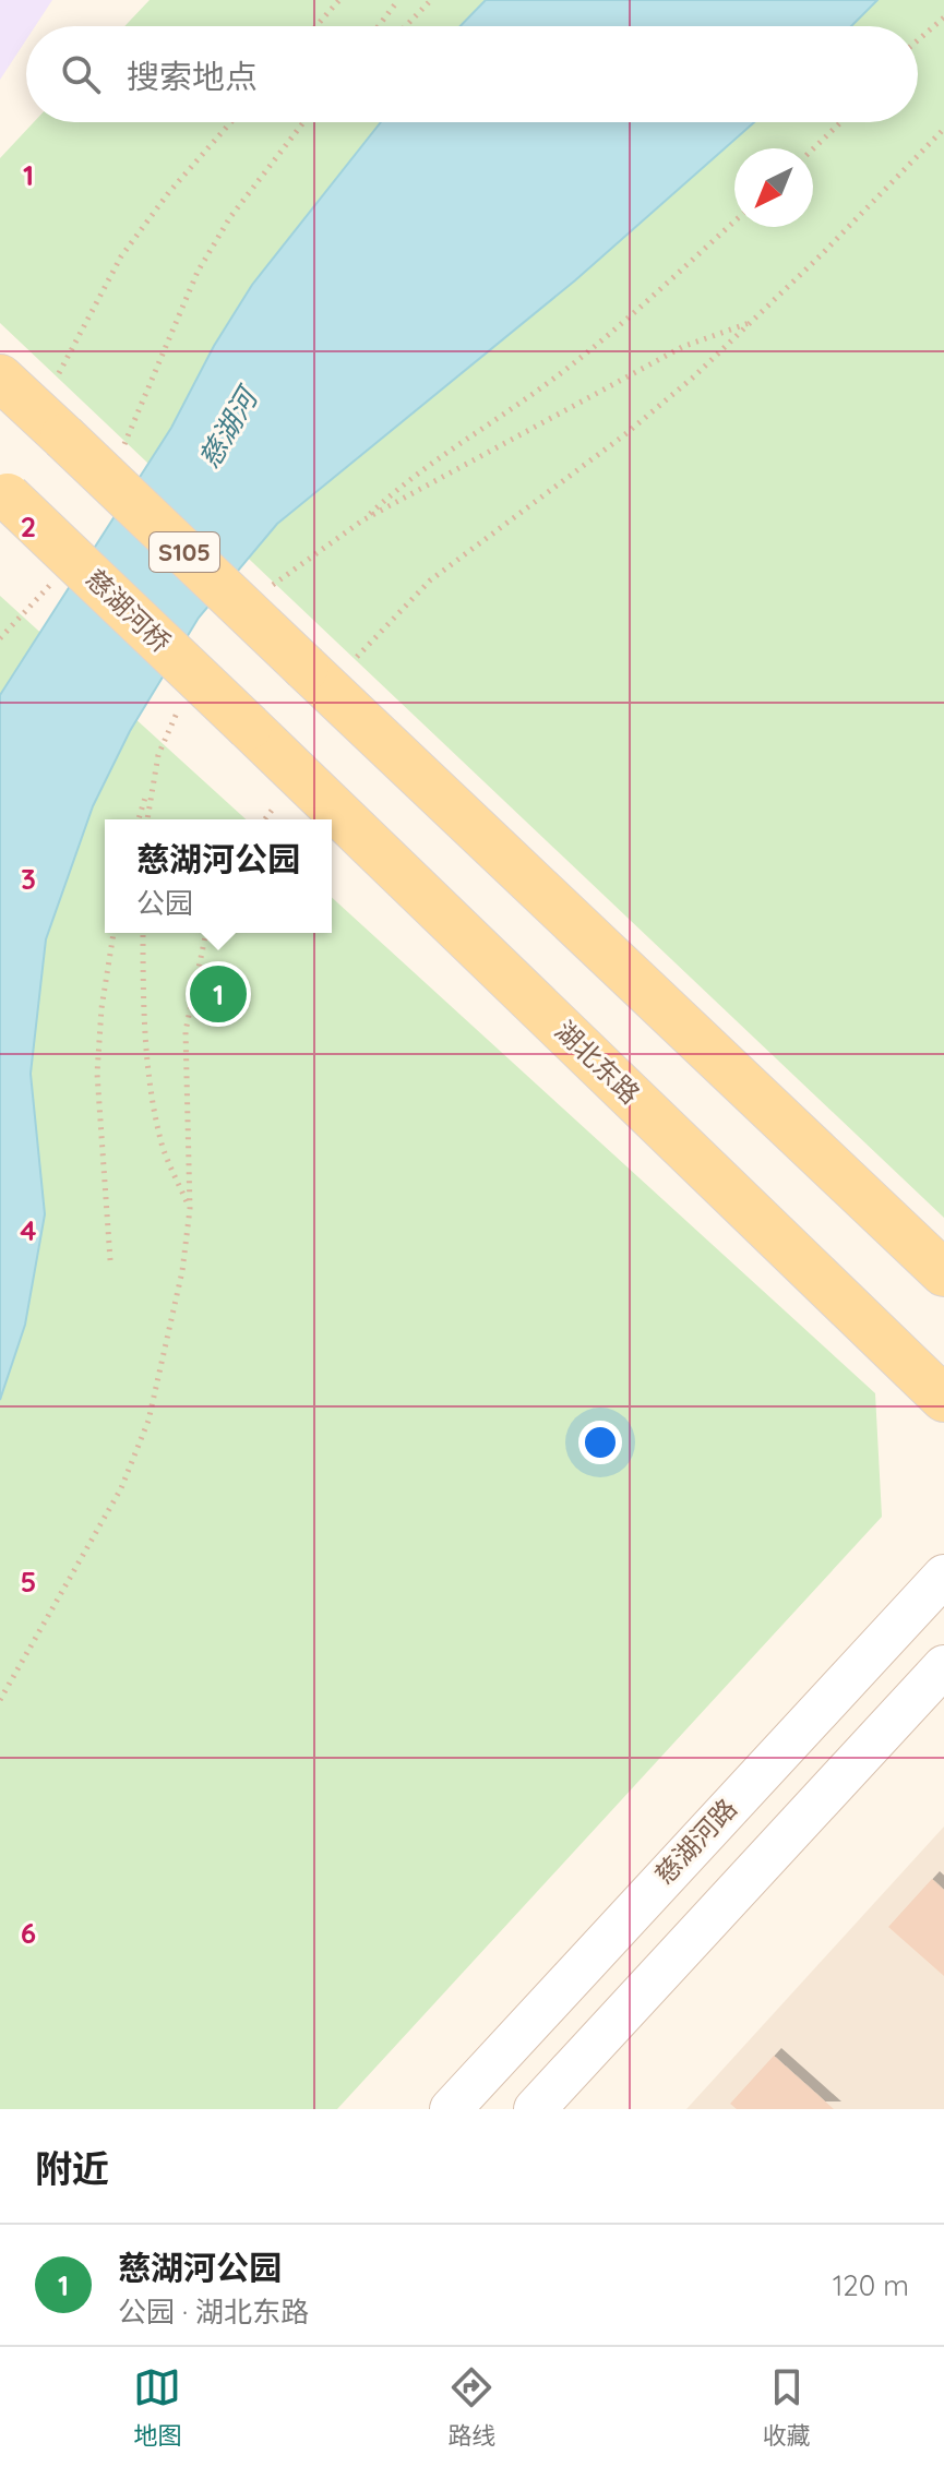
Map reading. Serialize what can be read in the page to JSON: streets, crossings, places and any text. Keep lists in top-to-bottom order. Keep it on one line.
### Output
{"streets":{"main road":["S105","慈湖河桥","湖北东路","慈湖河路"]},"crossings":[["慈湖河桥","湖北东路"]],"water":["慈湖河"],"north":"bottom left","page":{"search":"搜索地点","popup":["慈湖河公园","公园"],"pins":"1","heading":"附近","list":[{"mark":"1","name":"慈湖河公园","note":"公园 · 湖北东路","value":"120 m"}],"nav":["地图","路线","收藏"]},"grid":{"rows":["1","2","3","4","5","6"]}}
